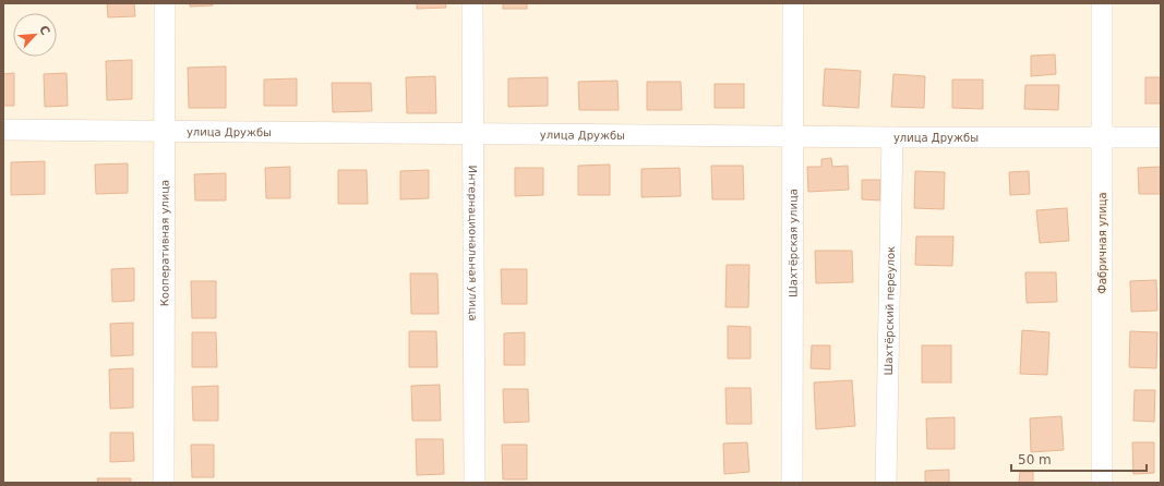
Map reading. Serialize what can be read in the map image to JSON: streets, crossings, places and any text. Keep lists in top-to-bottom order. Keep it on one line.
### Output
{"streets":{"street":["улица Дружбы","Кооперативная улица","Интернациональная улица","Шахтёрская улица","Фабричная улица","Шахтёрский переулок"]},"crossings":[["улица Дружбы","Кооперативная улица"],["улица Дружбы","Интернациональная улица"],["улица Дружбы","Шахтёрская улица"],["улица Дружбы","Фабричная улица"],["улица Дружбы","Шахтёрский переулок"]],"scale_bar":"50 m","north":"top right"}
